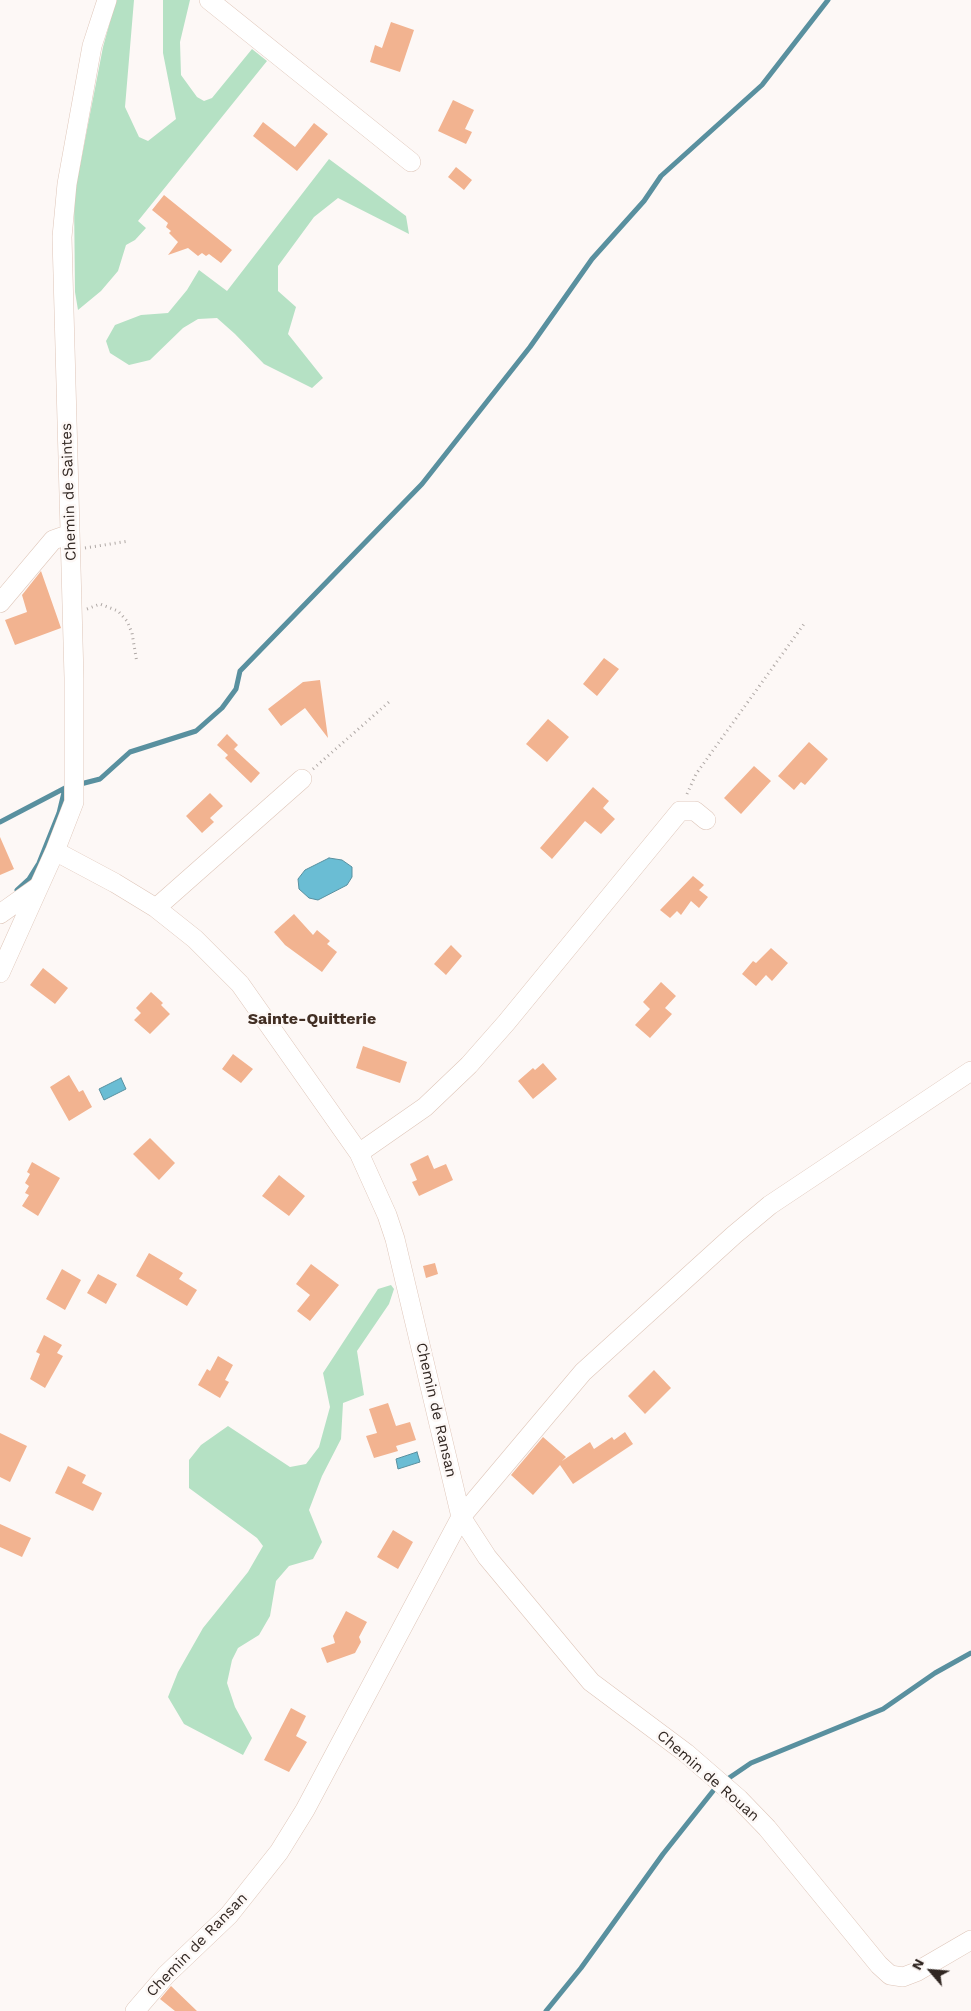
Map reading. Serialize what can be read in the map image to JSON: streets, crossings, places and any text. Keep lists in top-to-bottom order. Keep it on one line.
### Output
{"streets":{"street":["Chemin de Saintes","Chemin de Ransan","Chemin de Rouan"]},"crossings":[["Chemin de Saintes","Chemin de Ransan"],["Chemin de Ransan","Chemin de Rouan"]],"districts":["Sainte-Quitterie"],"north":"top left"}
